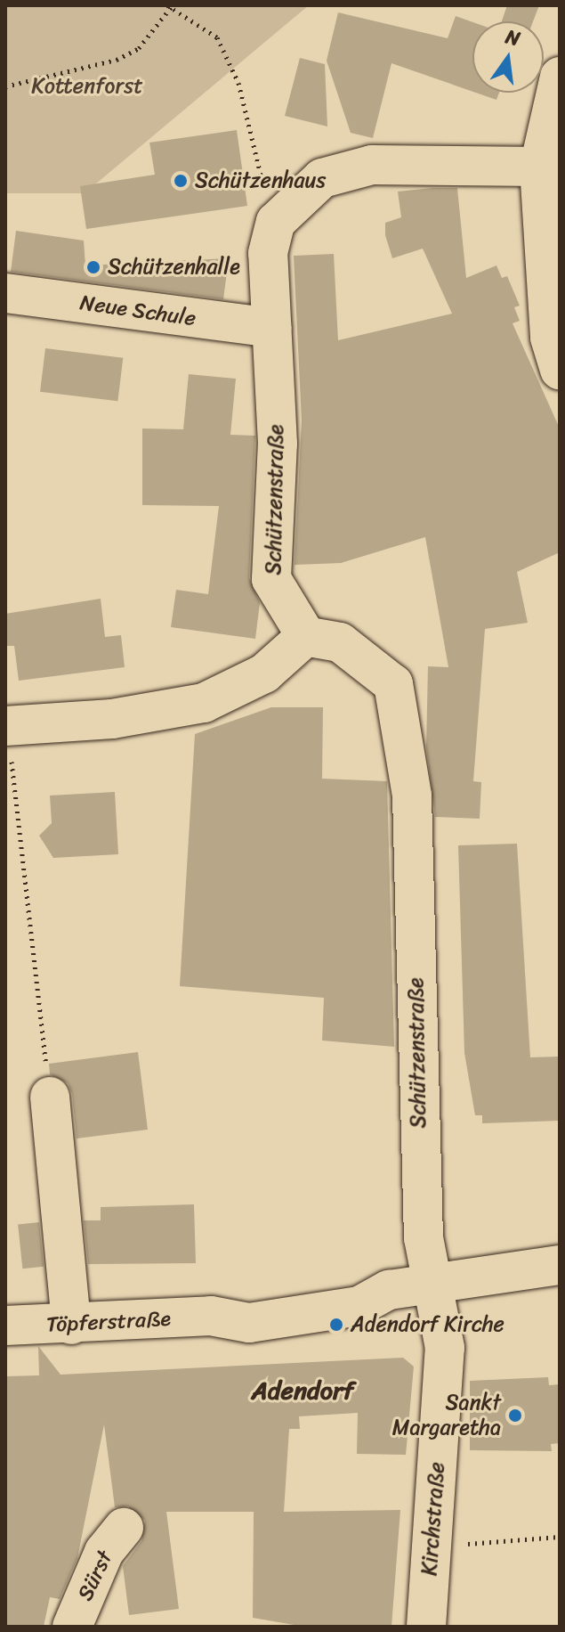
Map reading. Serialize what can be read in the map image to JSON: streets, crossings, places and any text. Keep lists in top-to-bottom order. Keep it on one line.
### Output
{"streets":{"street":["Neue Schule","Schützenstraße","Töpferstraße","Kirchstraße","Sürst"]},"crossings":[["Neue Schule","Schützenstraße"],["Schützenstraße","Töpferstraße"],["Schützenstraße","Kirchstraße"],["Töpferstraße","Kirchstraße"]],"districts":["Adendorf"],"parks":["Kottenforst"],"places":["Schützenhaus","Schützenhalle","Adendorf Kirche","Sankt Margaretha"],"north":"top"}
